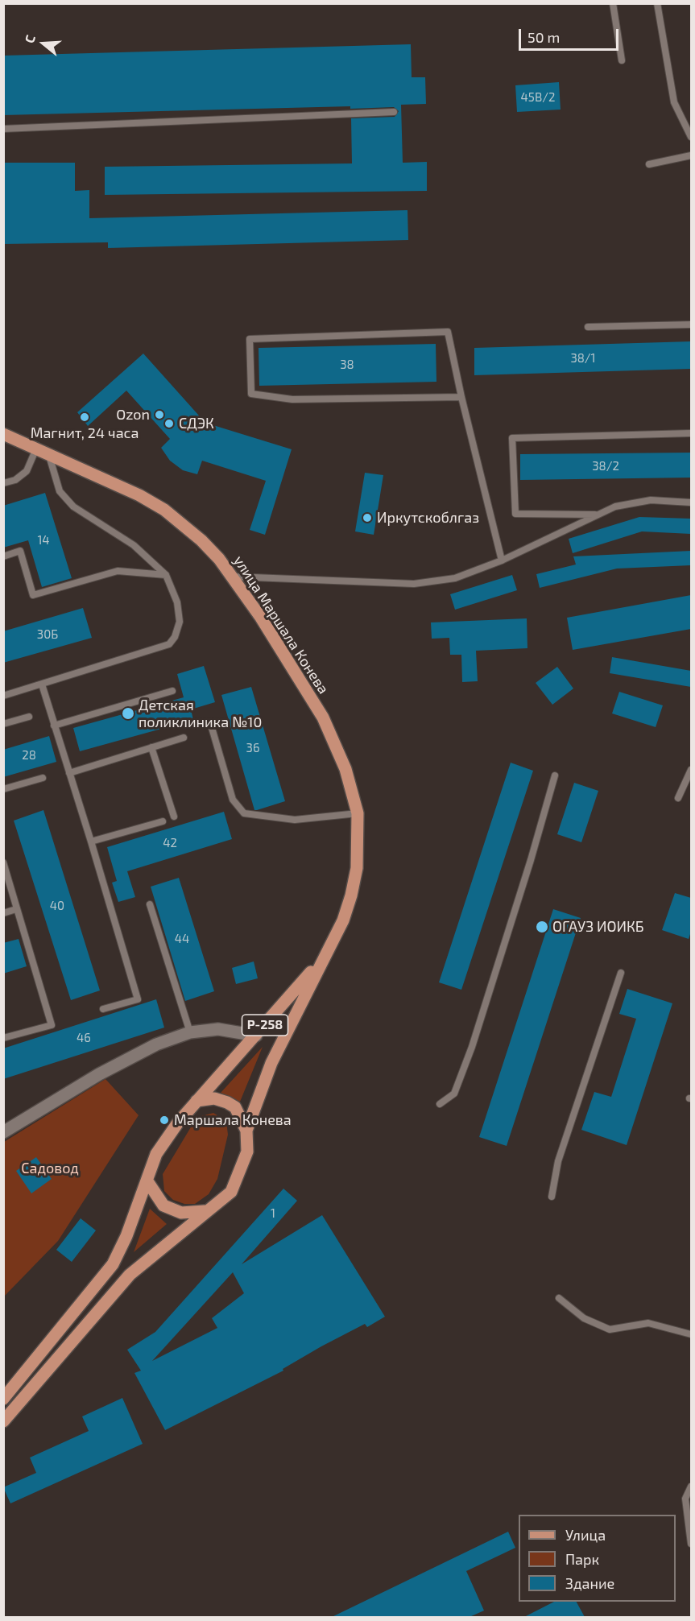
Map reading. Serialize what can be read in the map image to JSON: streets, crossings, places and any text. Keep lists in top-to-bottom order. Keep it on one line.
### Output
{"streets":{"main road":["улица Маршала Конева","Р-258"]},"crossings":[["улица Маршала Конева","Р-258"]],"parks":["Садовод"],"places":["Ozon","Магнит, 24 часа","СДЭК","Иркутскоблгаз","Детская поликлиника №10","ОГАУЗ ИОИКБ","Маршала Конева"],"house_numbers":["45В/2","38/1","38","38/2","14","30Б","36","28","42","40","44","46","1"],"legend":["Улица","Парк","Здание"],"scale_bar":"50 m","north":"left"}
